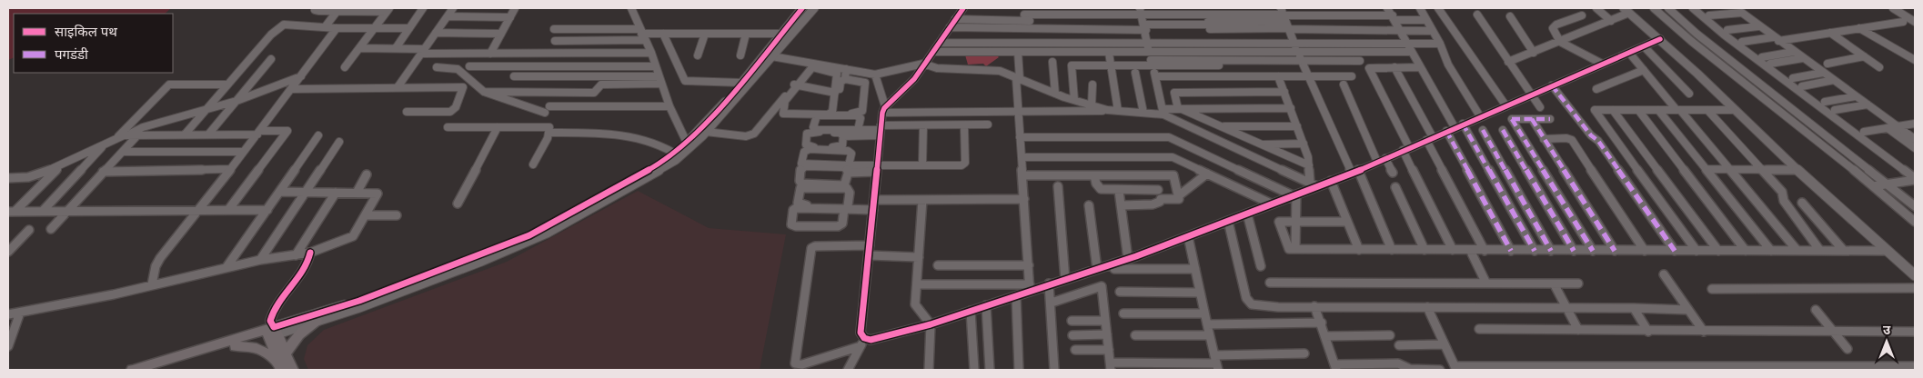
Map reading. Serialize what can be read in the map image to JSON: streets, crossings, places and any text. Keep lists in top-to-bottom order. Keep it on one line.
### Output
{"legend":["साइकिल पथ","पगडंडी"],"north":"top"}
